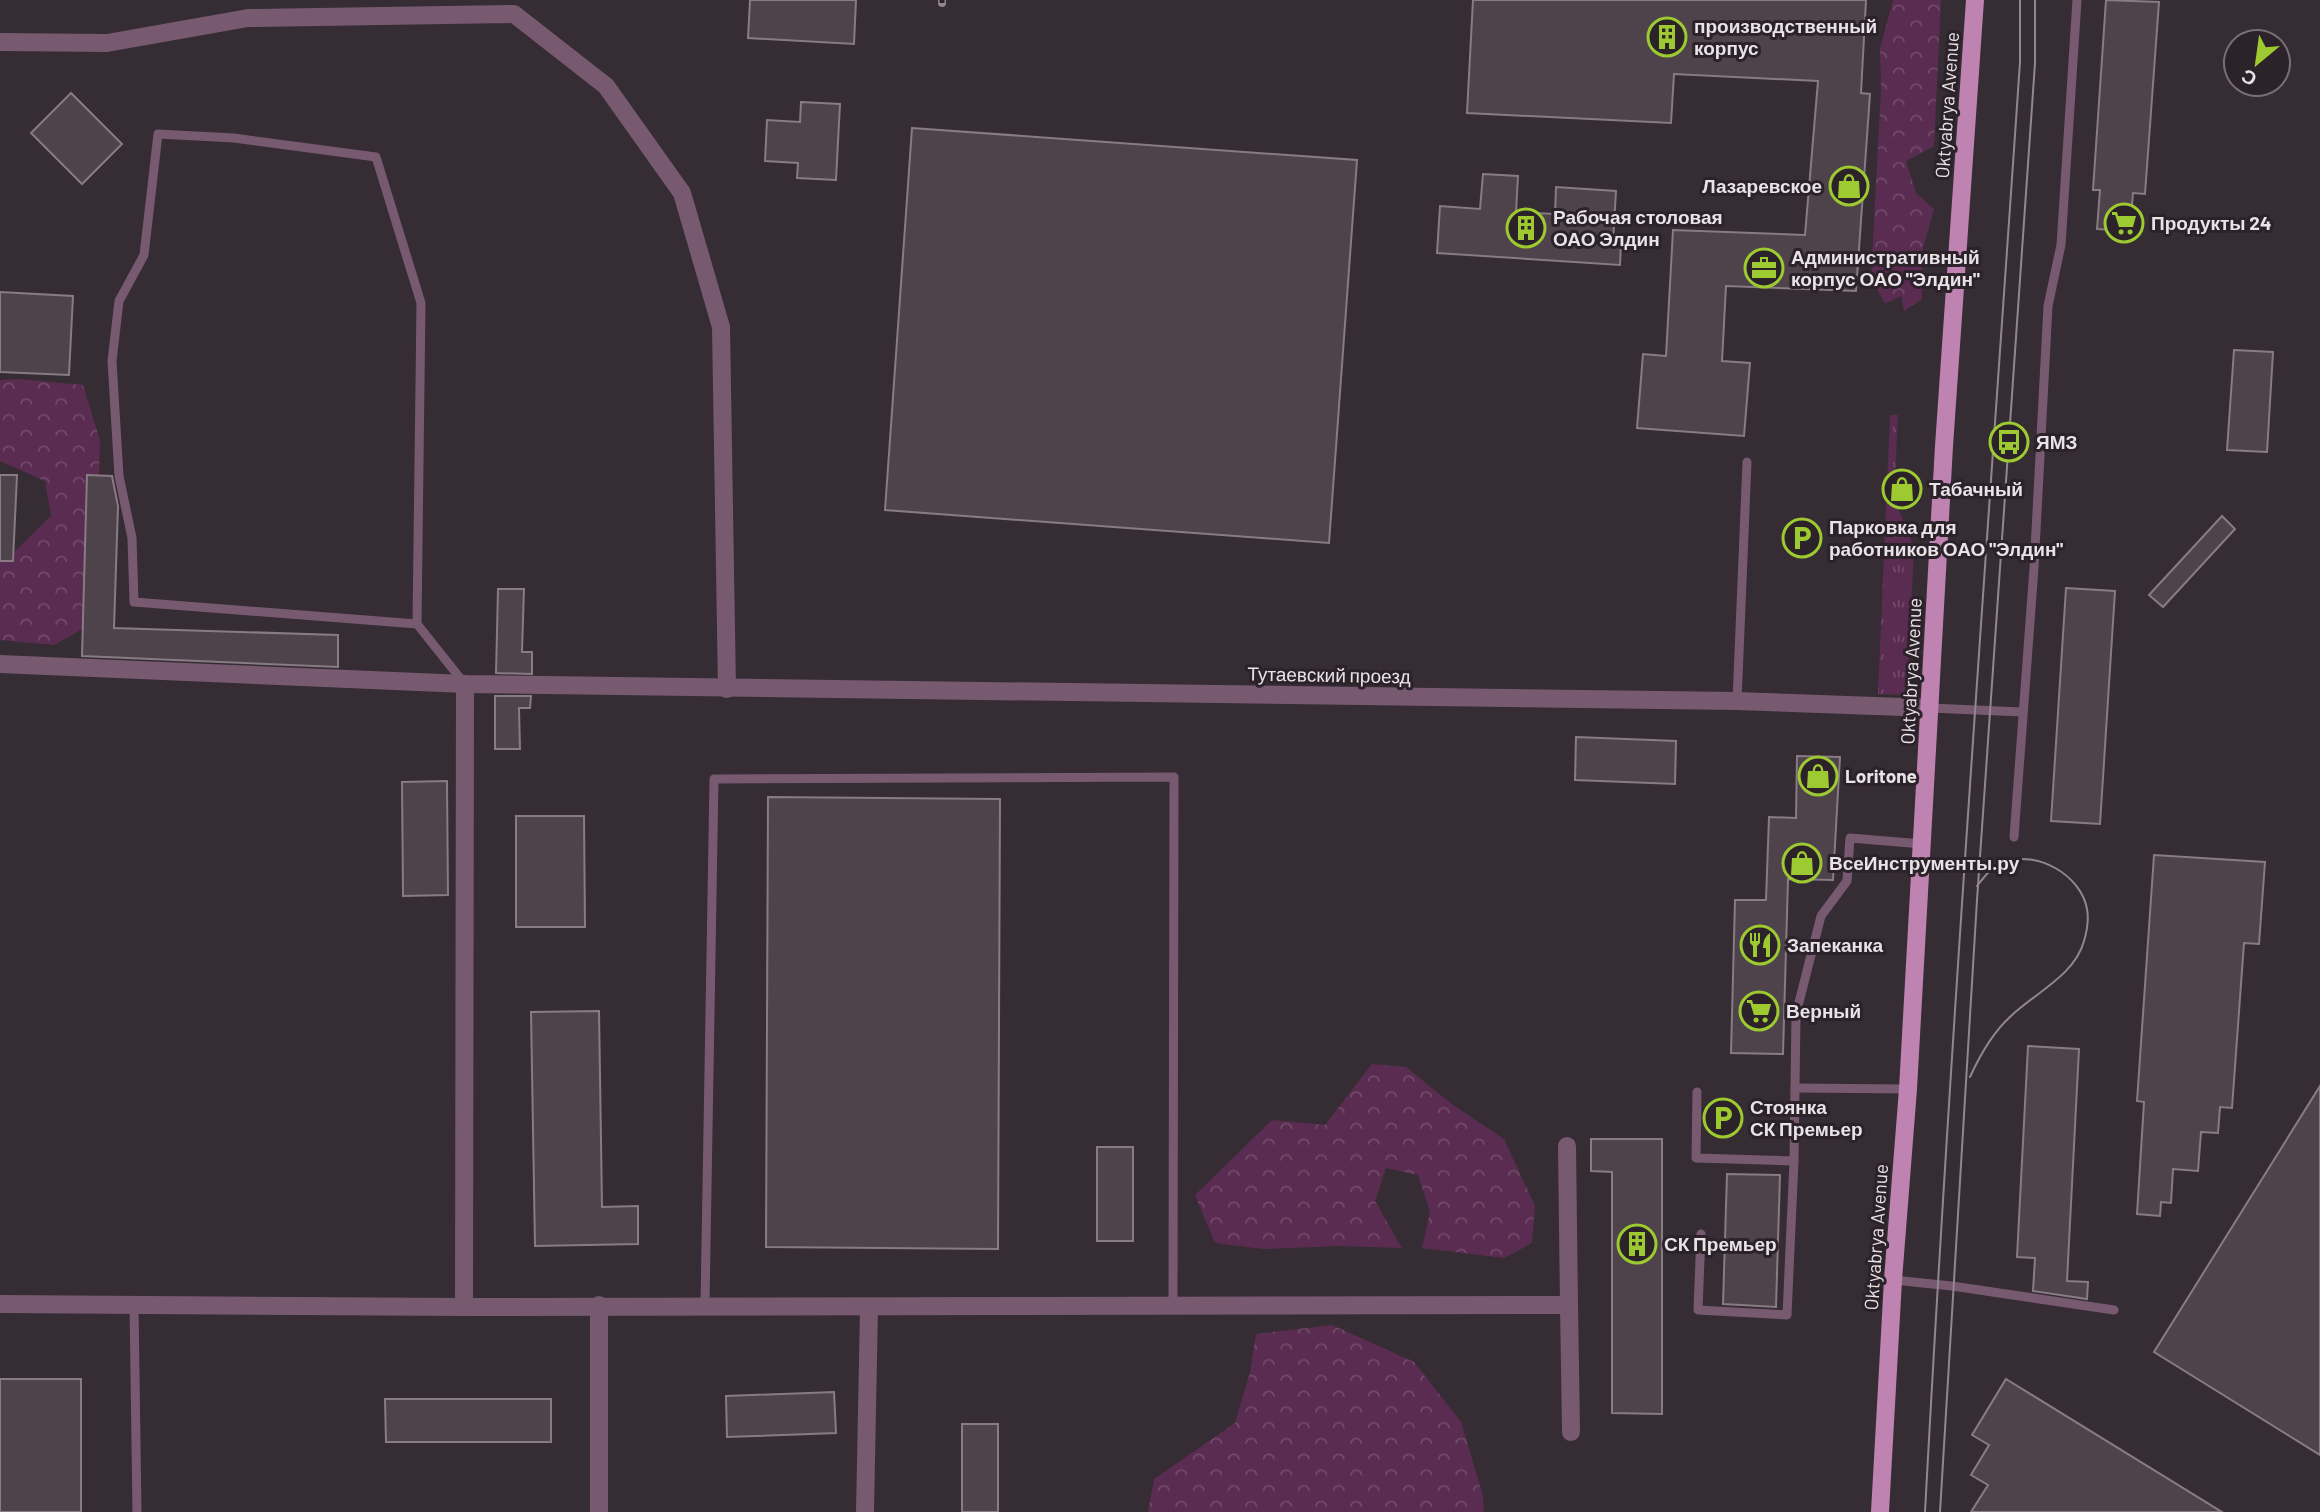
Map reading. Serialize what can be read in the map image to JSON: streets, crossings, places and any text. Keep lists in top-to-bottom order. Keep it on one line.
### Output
{"streets":{"main road":["Oktyabrya Avenue"],"street":["Тутаевский проезд"]},"crossings":[["Oktyabrya Avenue","Тутаевский проезд"]],"places":{"building":["производственный корпус","Рабочая столовая ОАО Элдин","СК Премьер"],"shop":["Лазаревское","Табачный","Loritone","ВсеИнструменты.ру"],"supermarket":["Продукты 24","Верный"],"office":["Административный корпус ОАО \"Элдин\""],"bus stop":["ЯМЗ"],"parking":["Парковка для работников ОАО \"Элдин\"","Стоянка СК Премьер"],"restaurant":["Запеканка"]},"north":"bottom left"}
